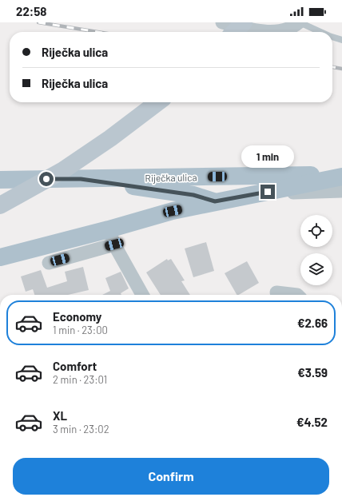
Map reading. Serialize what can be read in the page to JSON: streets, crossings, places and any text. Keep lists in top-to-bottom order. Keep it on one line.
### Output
{"streets":{"main road":["Riječka ulica"]},"page":{"status":"22:58","banner":["Riječka ulica","Riječka ulica"],"bubble":"1 min","list":[{"name":"Economy","note":"1 min · 23:00","value":"€2.66"},{"name":"Comfort","note":"2 min · 23:01","value":"€3.59"},{"name":"XL","note":"3 min · 23:02","value":"€4.52"}],"buttons":"Confirm"}}
